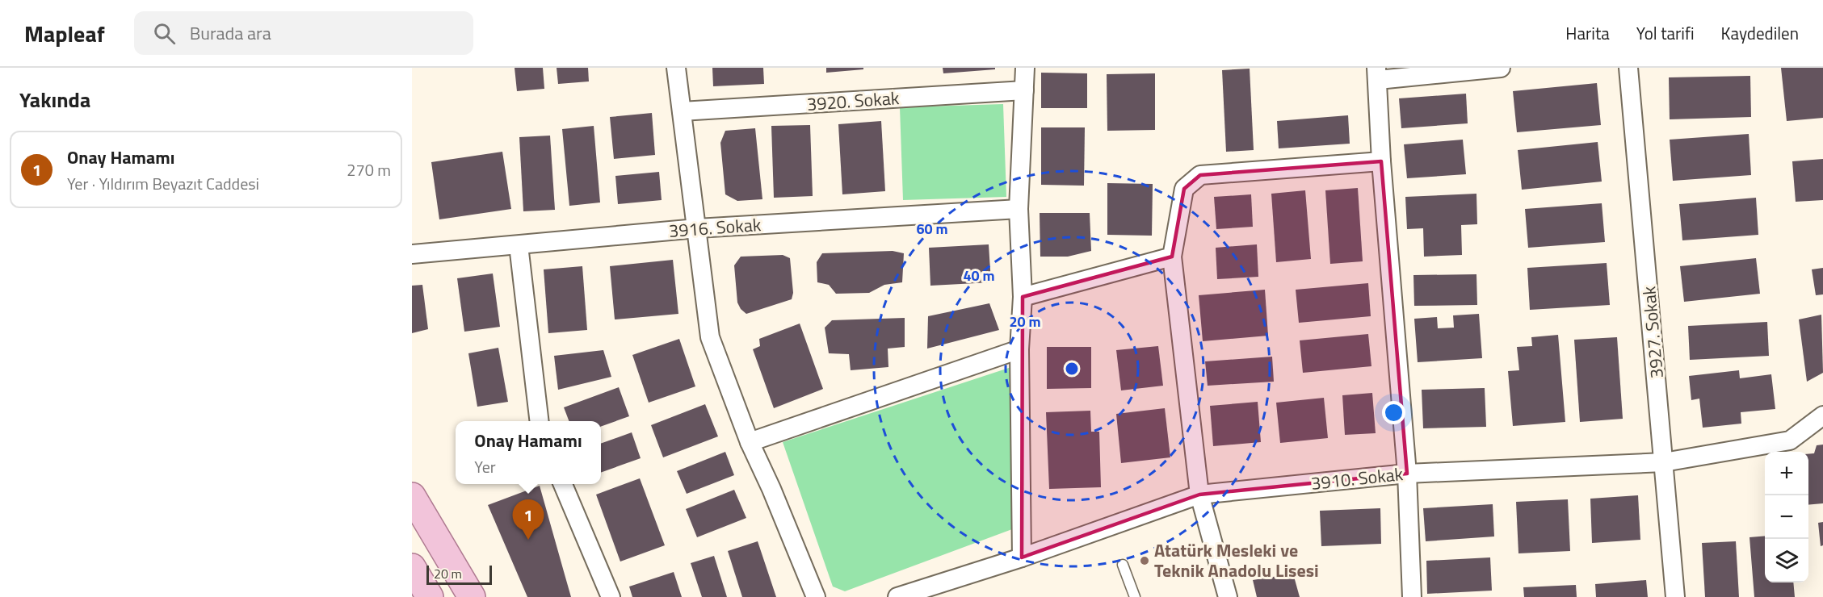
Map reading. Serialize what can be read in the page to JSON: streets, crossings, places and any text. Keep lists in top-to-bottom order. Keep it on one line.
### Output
{"streets":{"street":["3920. Sokak","3916. Sokak","3927. Sokak","3910. Sokak"]},"crossings":[["3927. Sokak","3910. Sokak"]],"places":["Atatürk Mesleki ve Teknik Anadolu Lisesi"],"scale_bar":"20 m","page":{"header":"Mapleaf","search":"Burada ara","nav":["Harita","Yol tarifi","Kaydedilen"],"heading":"Yakında","list":[{"mark":"1","name":"Onay Hamamı","note":"Yer · Yıldırım Beyazıt Caddesi","value":"270 m"}],"popup":["Onay Hamamı","Yer"],"map_buttons":["+","−"],"pins":"1","scale":"20 m"},"rings":["60 m","40 m","20 m"]}
